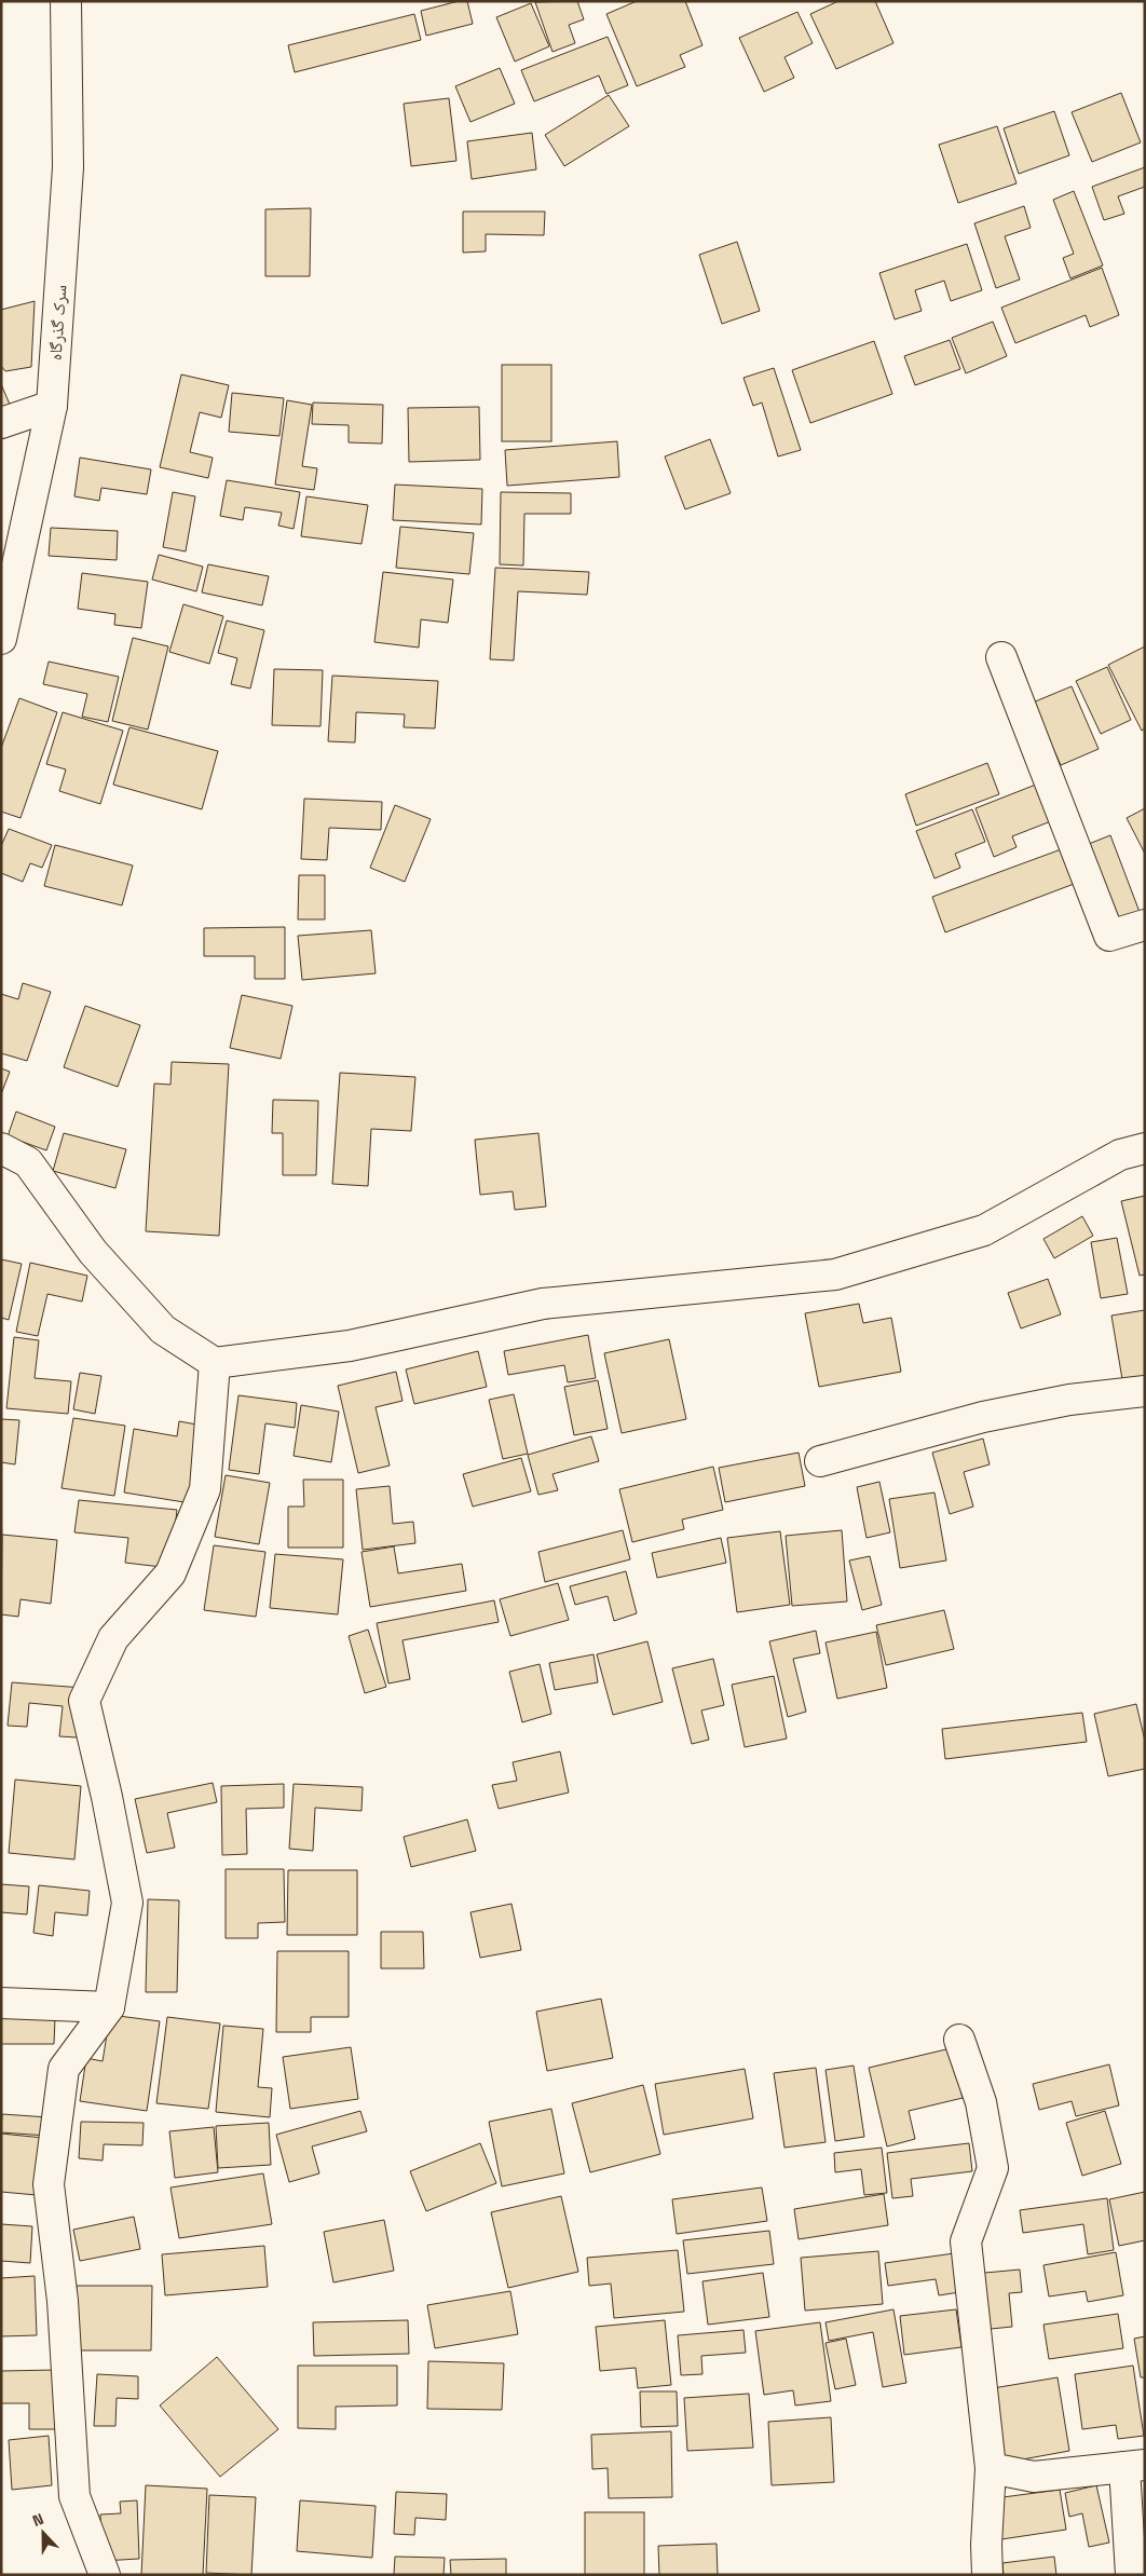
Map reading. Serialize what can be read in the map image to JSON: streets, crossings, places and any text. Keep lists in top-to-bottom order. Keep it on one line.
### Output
{"streets":{"street":["سرک گذرگاه"]},"north":"top"}
